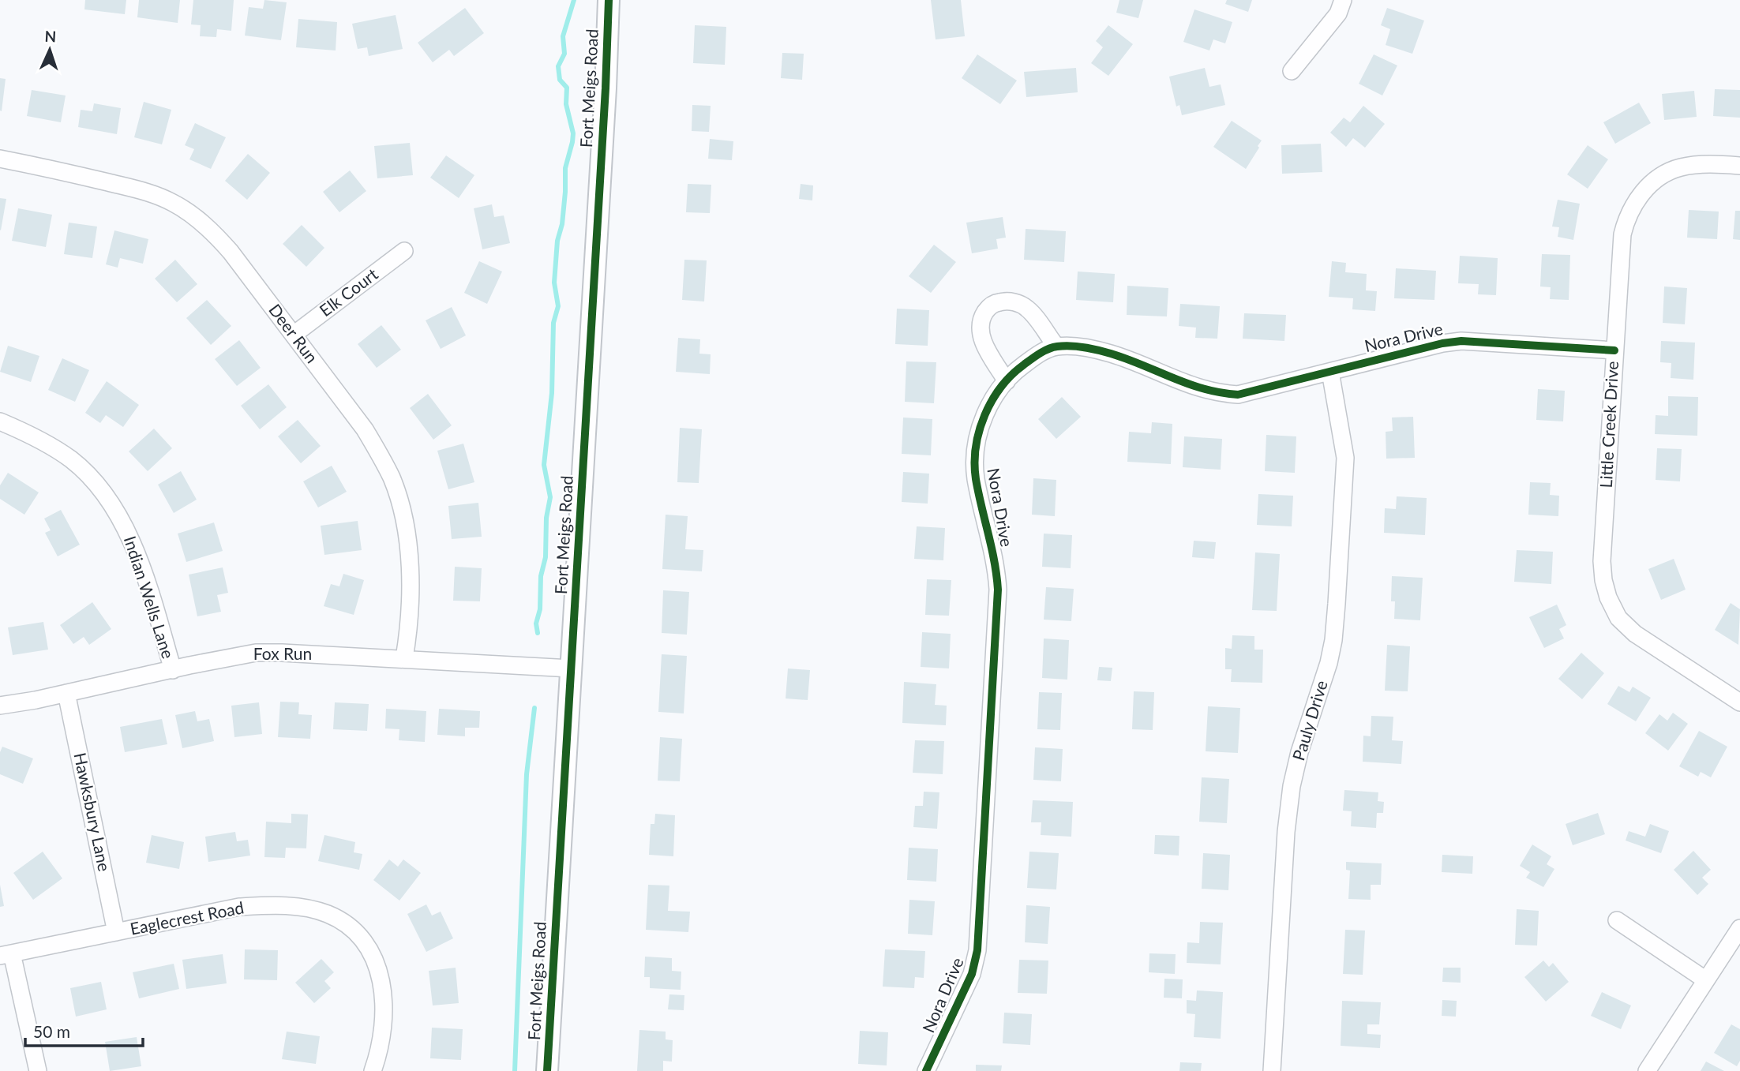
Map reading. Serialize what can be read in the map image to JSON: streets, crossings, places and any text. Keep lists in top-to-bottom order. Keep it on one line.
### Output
{"streets":{"street":["Fort Meigs Road","Elk Court","Deer Run","Nora Drive","Little Creek Drive","Indian Wells Lane","Fox Run","Pauly Drive","Hawksbury Lane","Eaglecrest Road"]},"crossings":[["Fort Meigs Road","Fox Run"],["Elk Court","Deer Run"],["Deer Run","Fox Run"],["Nora Drive","Little Creek Drive"],["Nora Drive","Pauly Drive"],["Indian Wells Lane","Fox Run"],["Fox Run","Hawksbury Lane"],["Hawksbury Lane","Eaglecrest Road"]],"scale_bar":"50 m","north":"top"}
